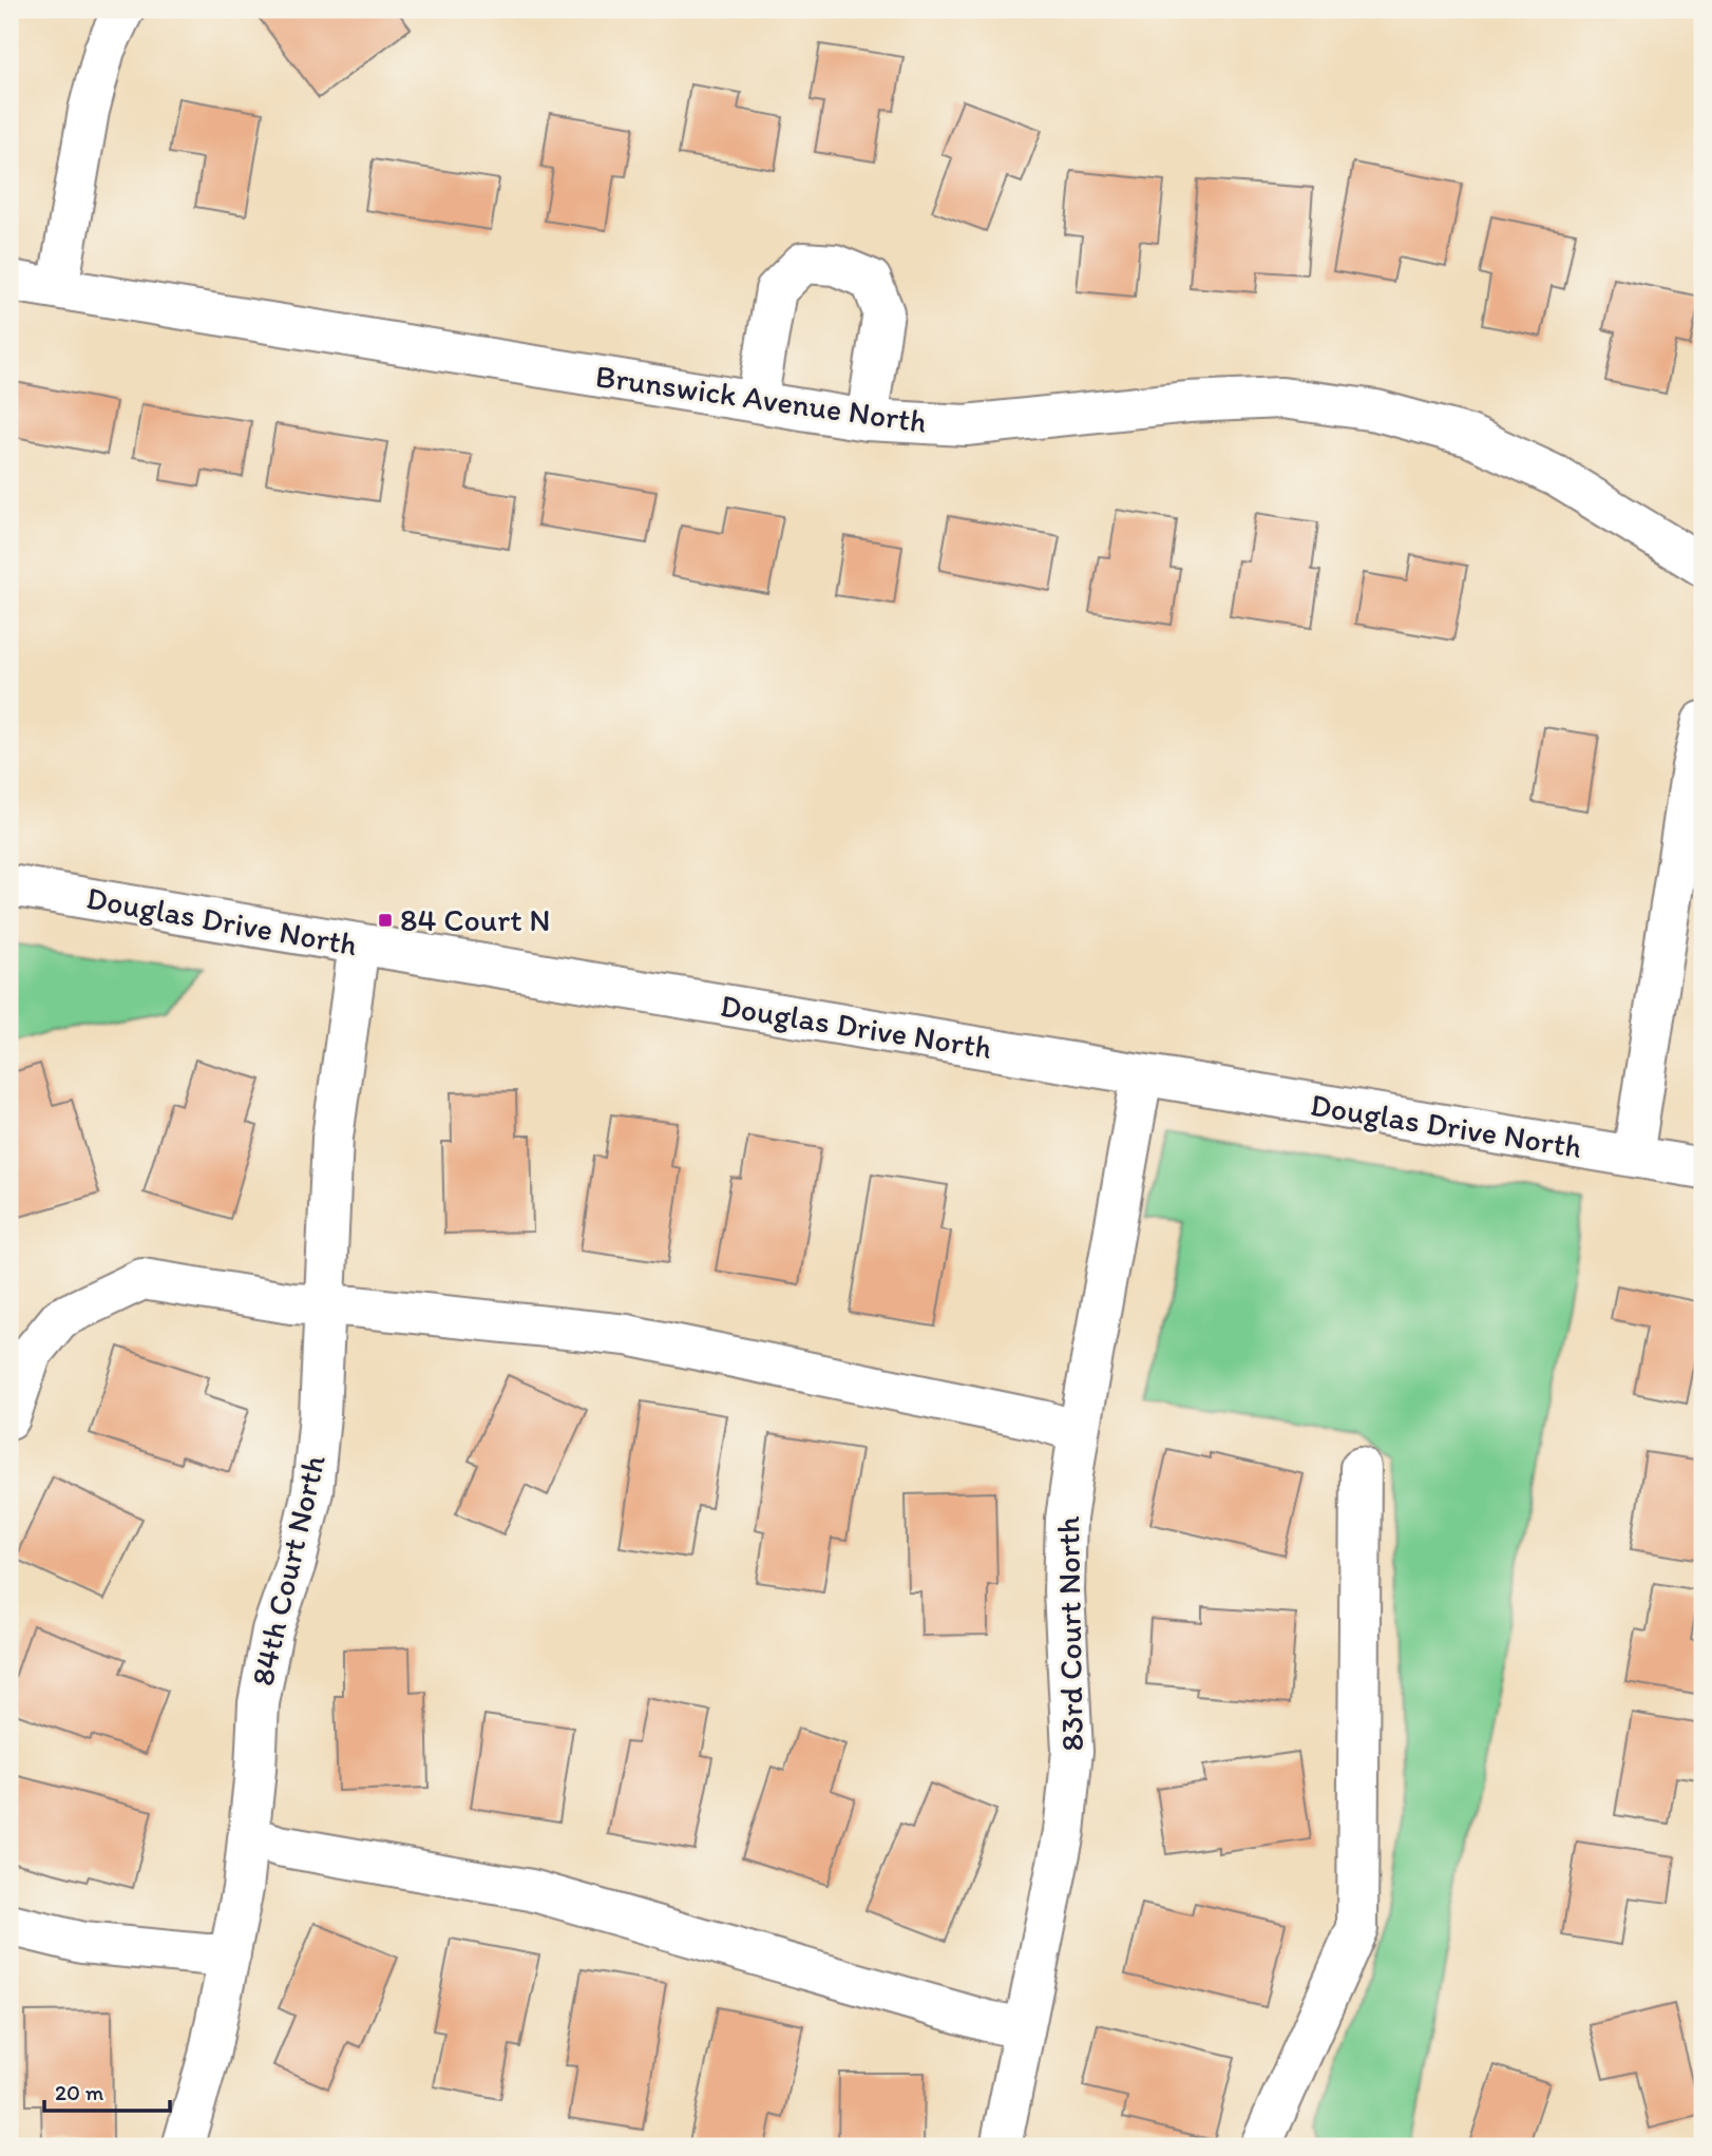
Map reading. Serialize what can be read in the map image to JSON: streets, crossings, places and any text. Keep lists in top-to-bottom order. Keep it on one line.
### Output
{"streets":{"street":["Brunswick Avenue North","Douglas Drive North","84th Court North","83rd Court North"]},"crossings":[["Douglas Drive North","84th Court North"],["Douglas Drive North","83rd Court North"]],"places":{"transit":["84 Court N"]},"scale_bar":"20 m"}
